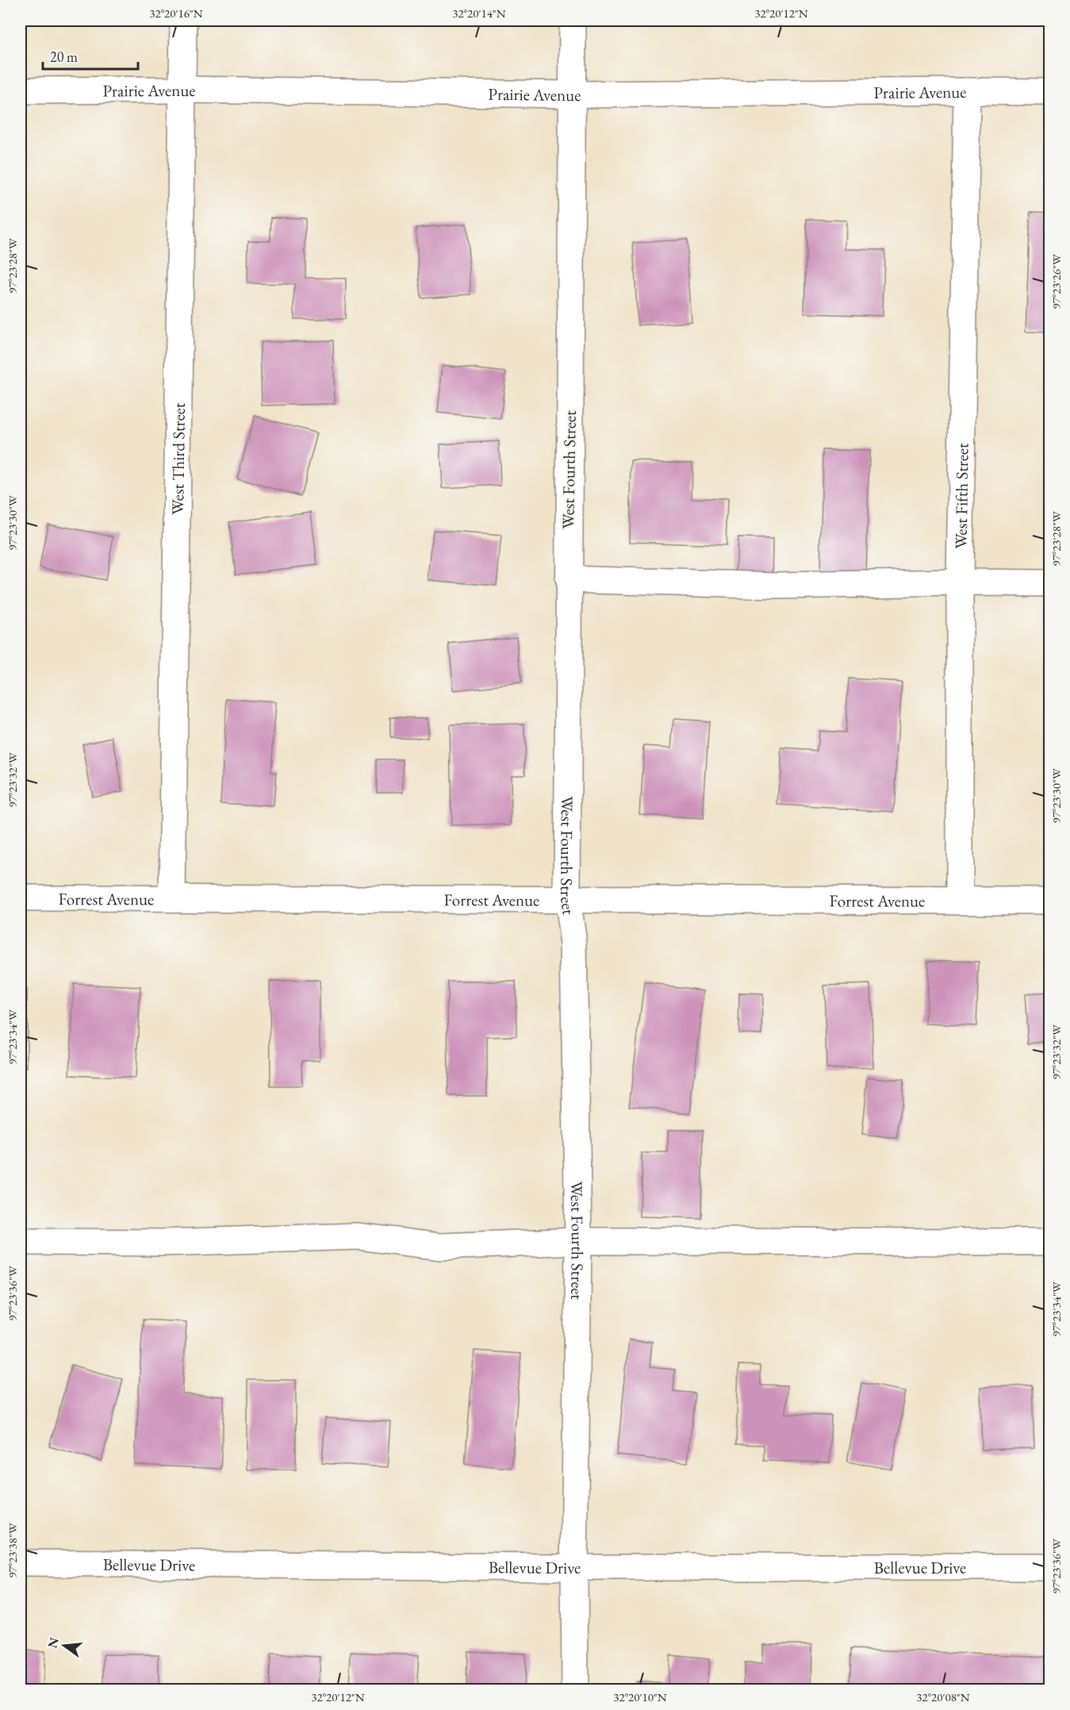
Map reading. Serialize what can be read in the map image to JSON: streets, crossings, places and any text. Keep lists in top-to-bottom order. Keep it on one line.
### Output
{"streets":{"street":["Prairie Avenue","West Third Street","West Fourth Street","West Fifth Street","Forrest Avenue","Bellevue Drive"]},"crossings":[["Prairie Avenue","West Third Street"],["Prairie Avenue","West Fourth Street"],["Prairie Avenue","West Fifth Street"],["West Third Street","Forrest Avenue"],["West Fourth Street","Forrest Avenue"],["West Fourth Street","Bellevue Drive"],["West Fifth Street","Forrest Avenue"]],"scale_bar":"20 m","north":"left","coordinates":["32°20'16\"N","32°20'14\"N","32°20'12\"N","97°23'28\"W","97°23'26\"W","97°23'30\"W","97°23'32\"W","97°23'34\"W","97°23'36\"W","97°23'38\"W","32°20'10\"N","32°20'08\"N"]}
